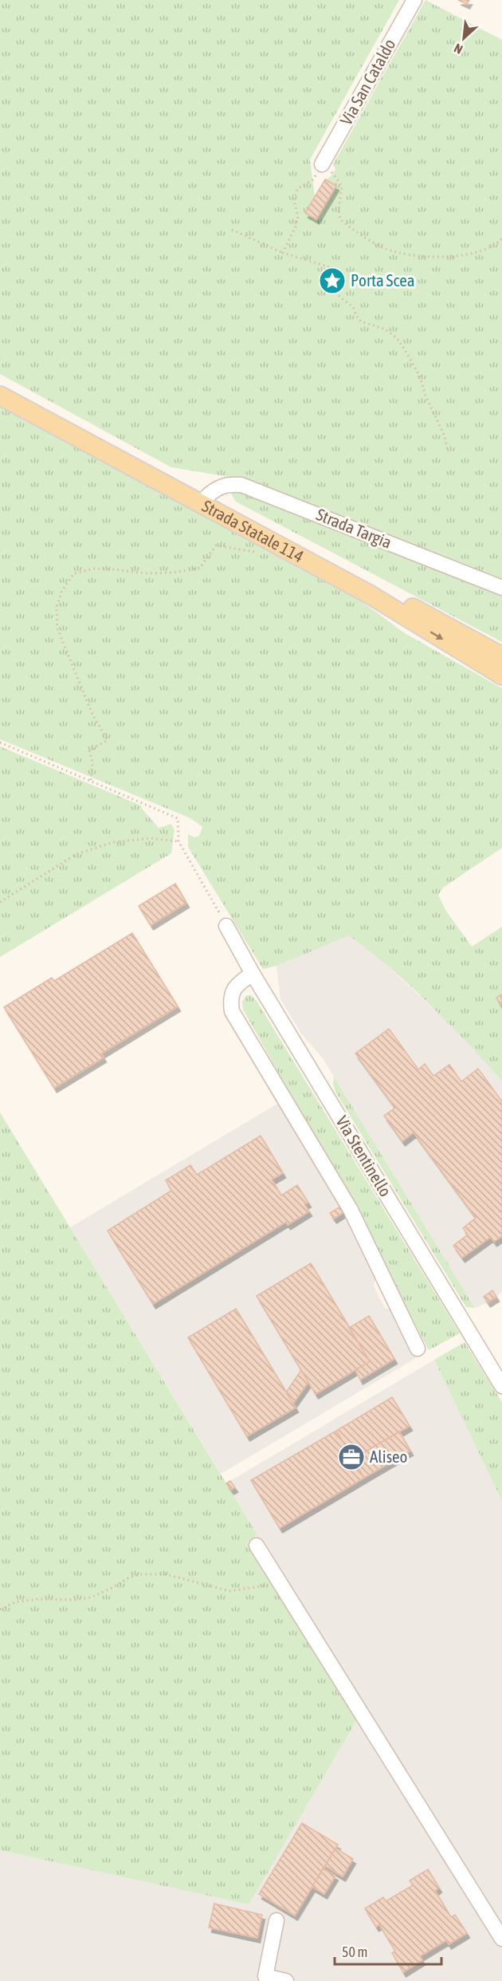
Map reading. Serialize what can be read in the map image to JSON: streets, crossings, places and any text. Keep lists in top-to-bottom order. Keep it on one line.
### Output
{"streets":{"main road":["Strada Statale 114"],"street":["Via San Cataldo","Strada Targia","Via Stentinello"]},"crossings":[["Strada Targia","Strada Statale 114"]],"places":{"place":["Porta Scea"],"office":["Aliseo"]},"scale_bar":"50 m","north":"bottom left"}
